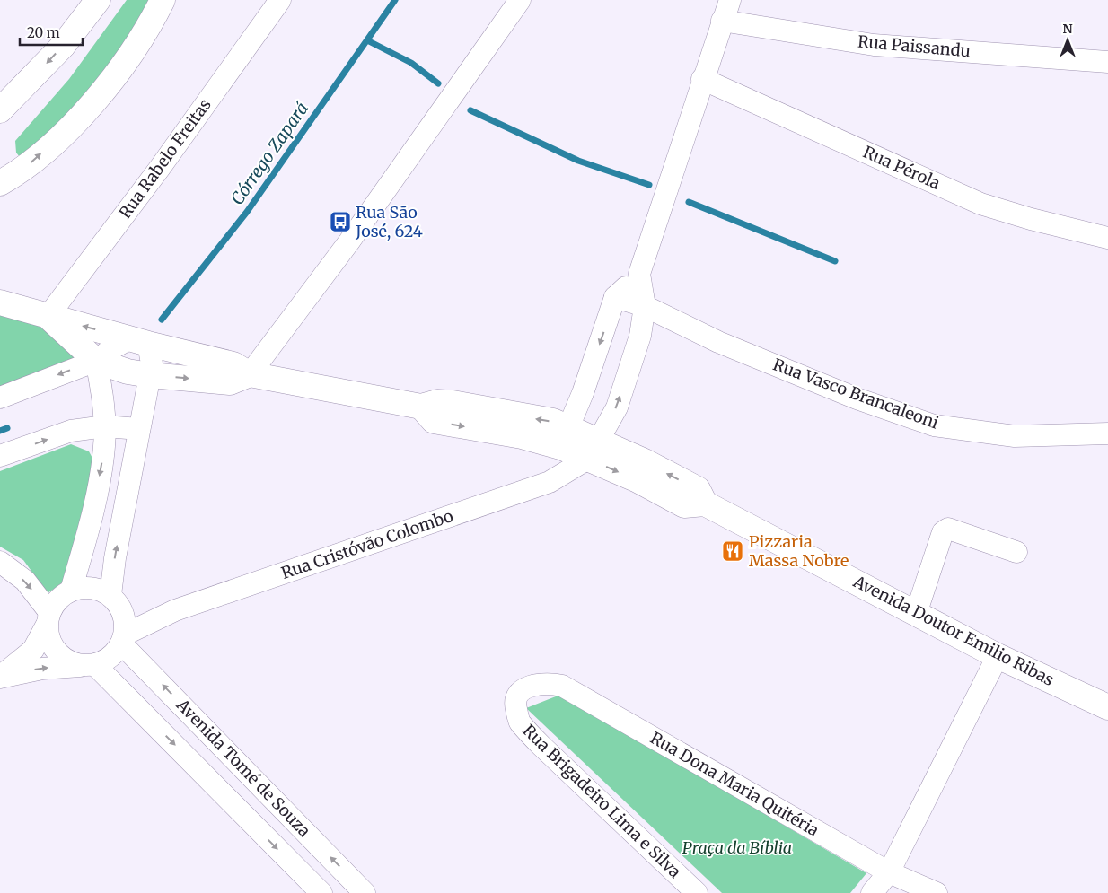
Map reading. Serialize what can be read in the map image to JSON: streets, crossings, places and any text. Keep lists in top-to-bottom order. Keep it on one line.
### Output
{"streets":{"main road":["Avenida Doutor Emilio Ribas"],"street":["Rua Paissandu","Rua Rabelo Freitas","Rua Pérola","Rua Vasco Brancaleoni","Rua Cristóvão Colombo","Avenida Tomé de Souza","Rua Dona Maria Quitéria","Rua Brigadeiro Lima e Silva"]},"crossings":[["Rua Rabelo Freitas","Avenida Doutor Emilio Ribas"],["Rua Cristóvão Colombo","Avenida Doutor Emilio Ribas"],["Rua Cristóvão Colombo","Avenida Tomé de Souza"],["Rua Dona Maria Quitéria","Rua Brigadeiro Lima e Silva"]],"water":["Córrego Zapará"],"parks":["Praça da Bíblia"],"places":{"bus stop":["Rua São José, 624"],"restaurant":["Pizzaria Massa Nobre"]},"scale_bar":"20 m","north":"top"}
